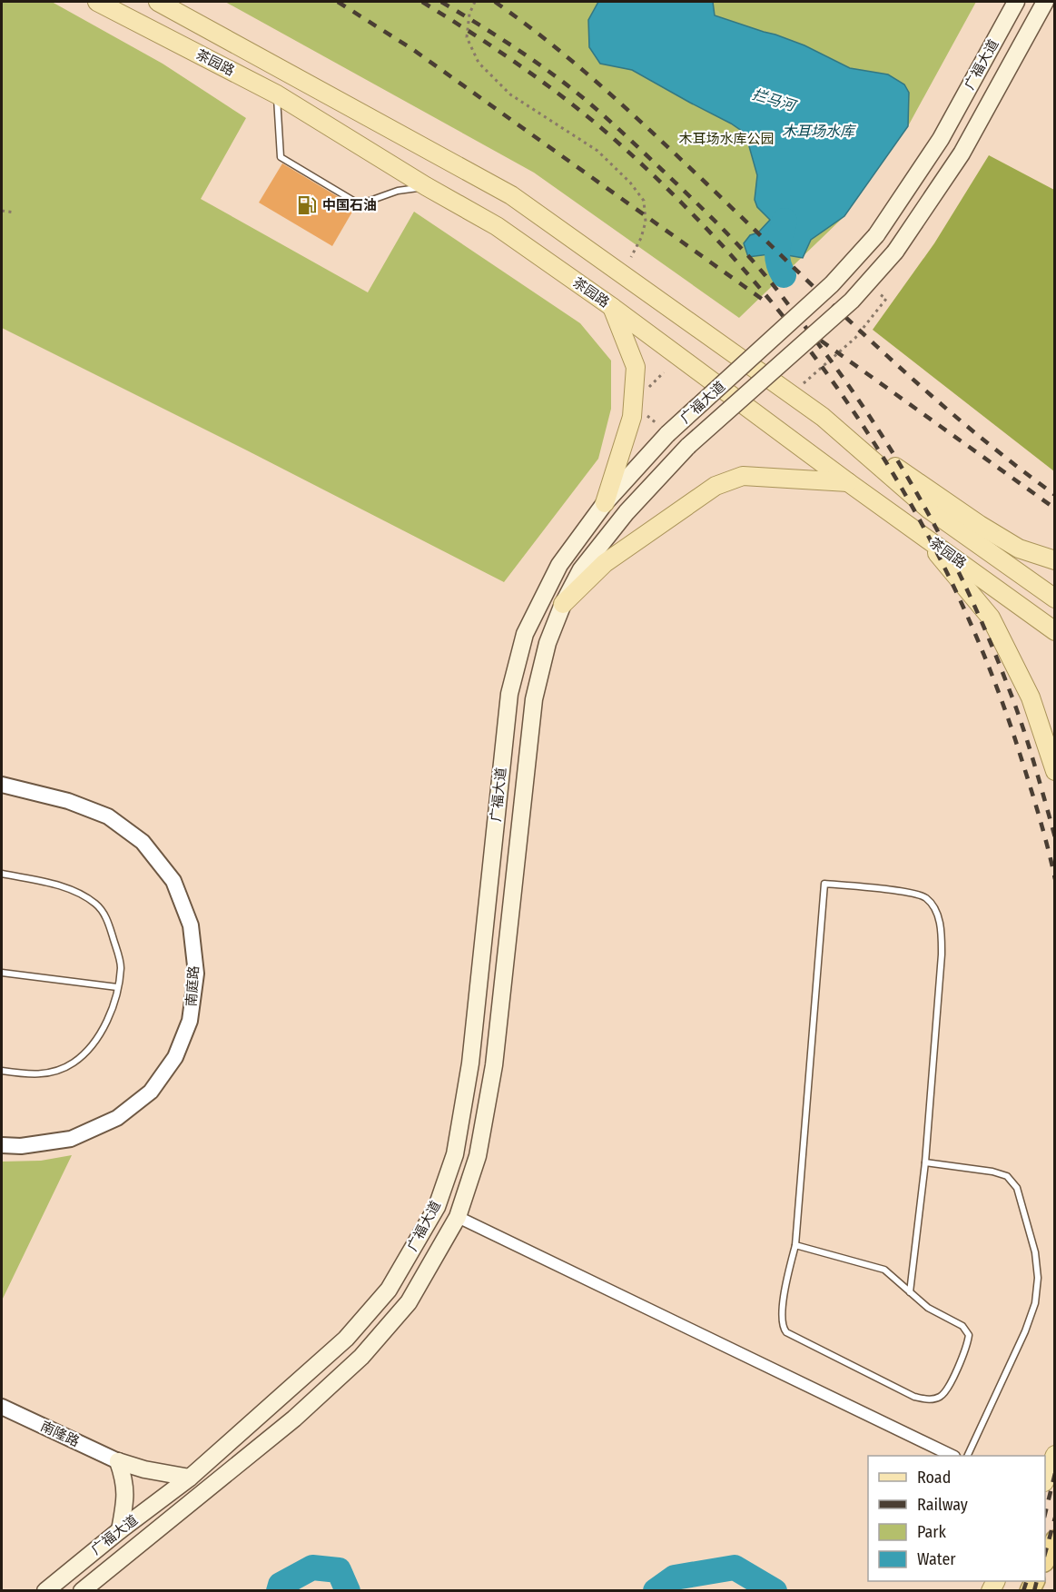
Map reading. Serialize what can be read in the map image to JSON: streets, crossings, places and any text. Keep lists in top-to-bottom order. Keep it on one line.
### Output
{"streets":{"main road":["茶园路","广福大道"],"street":["南庭路","南隆路"]},"water":["拦马河","木耳场水库"],"parks":["木耳场水库公园"],"places":{"fuel station":["中国石油"]},"legend":["Road","Railway","Park","Water"]}
